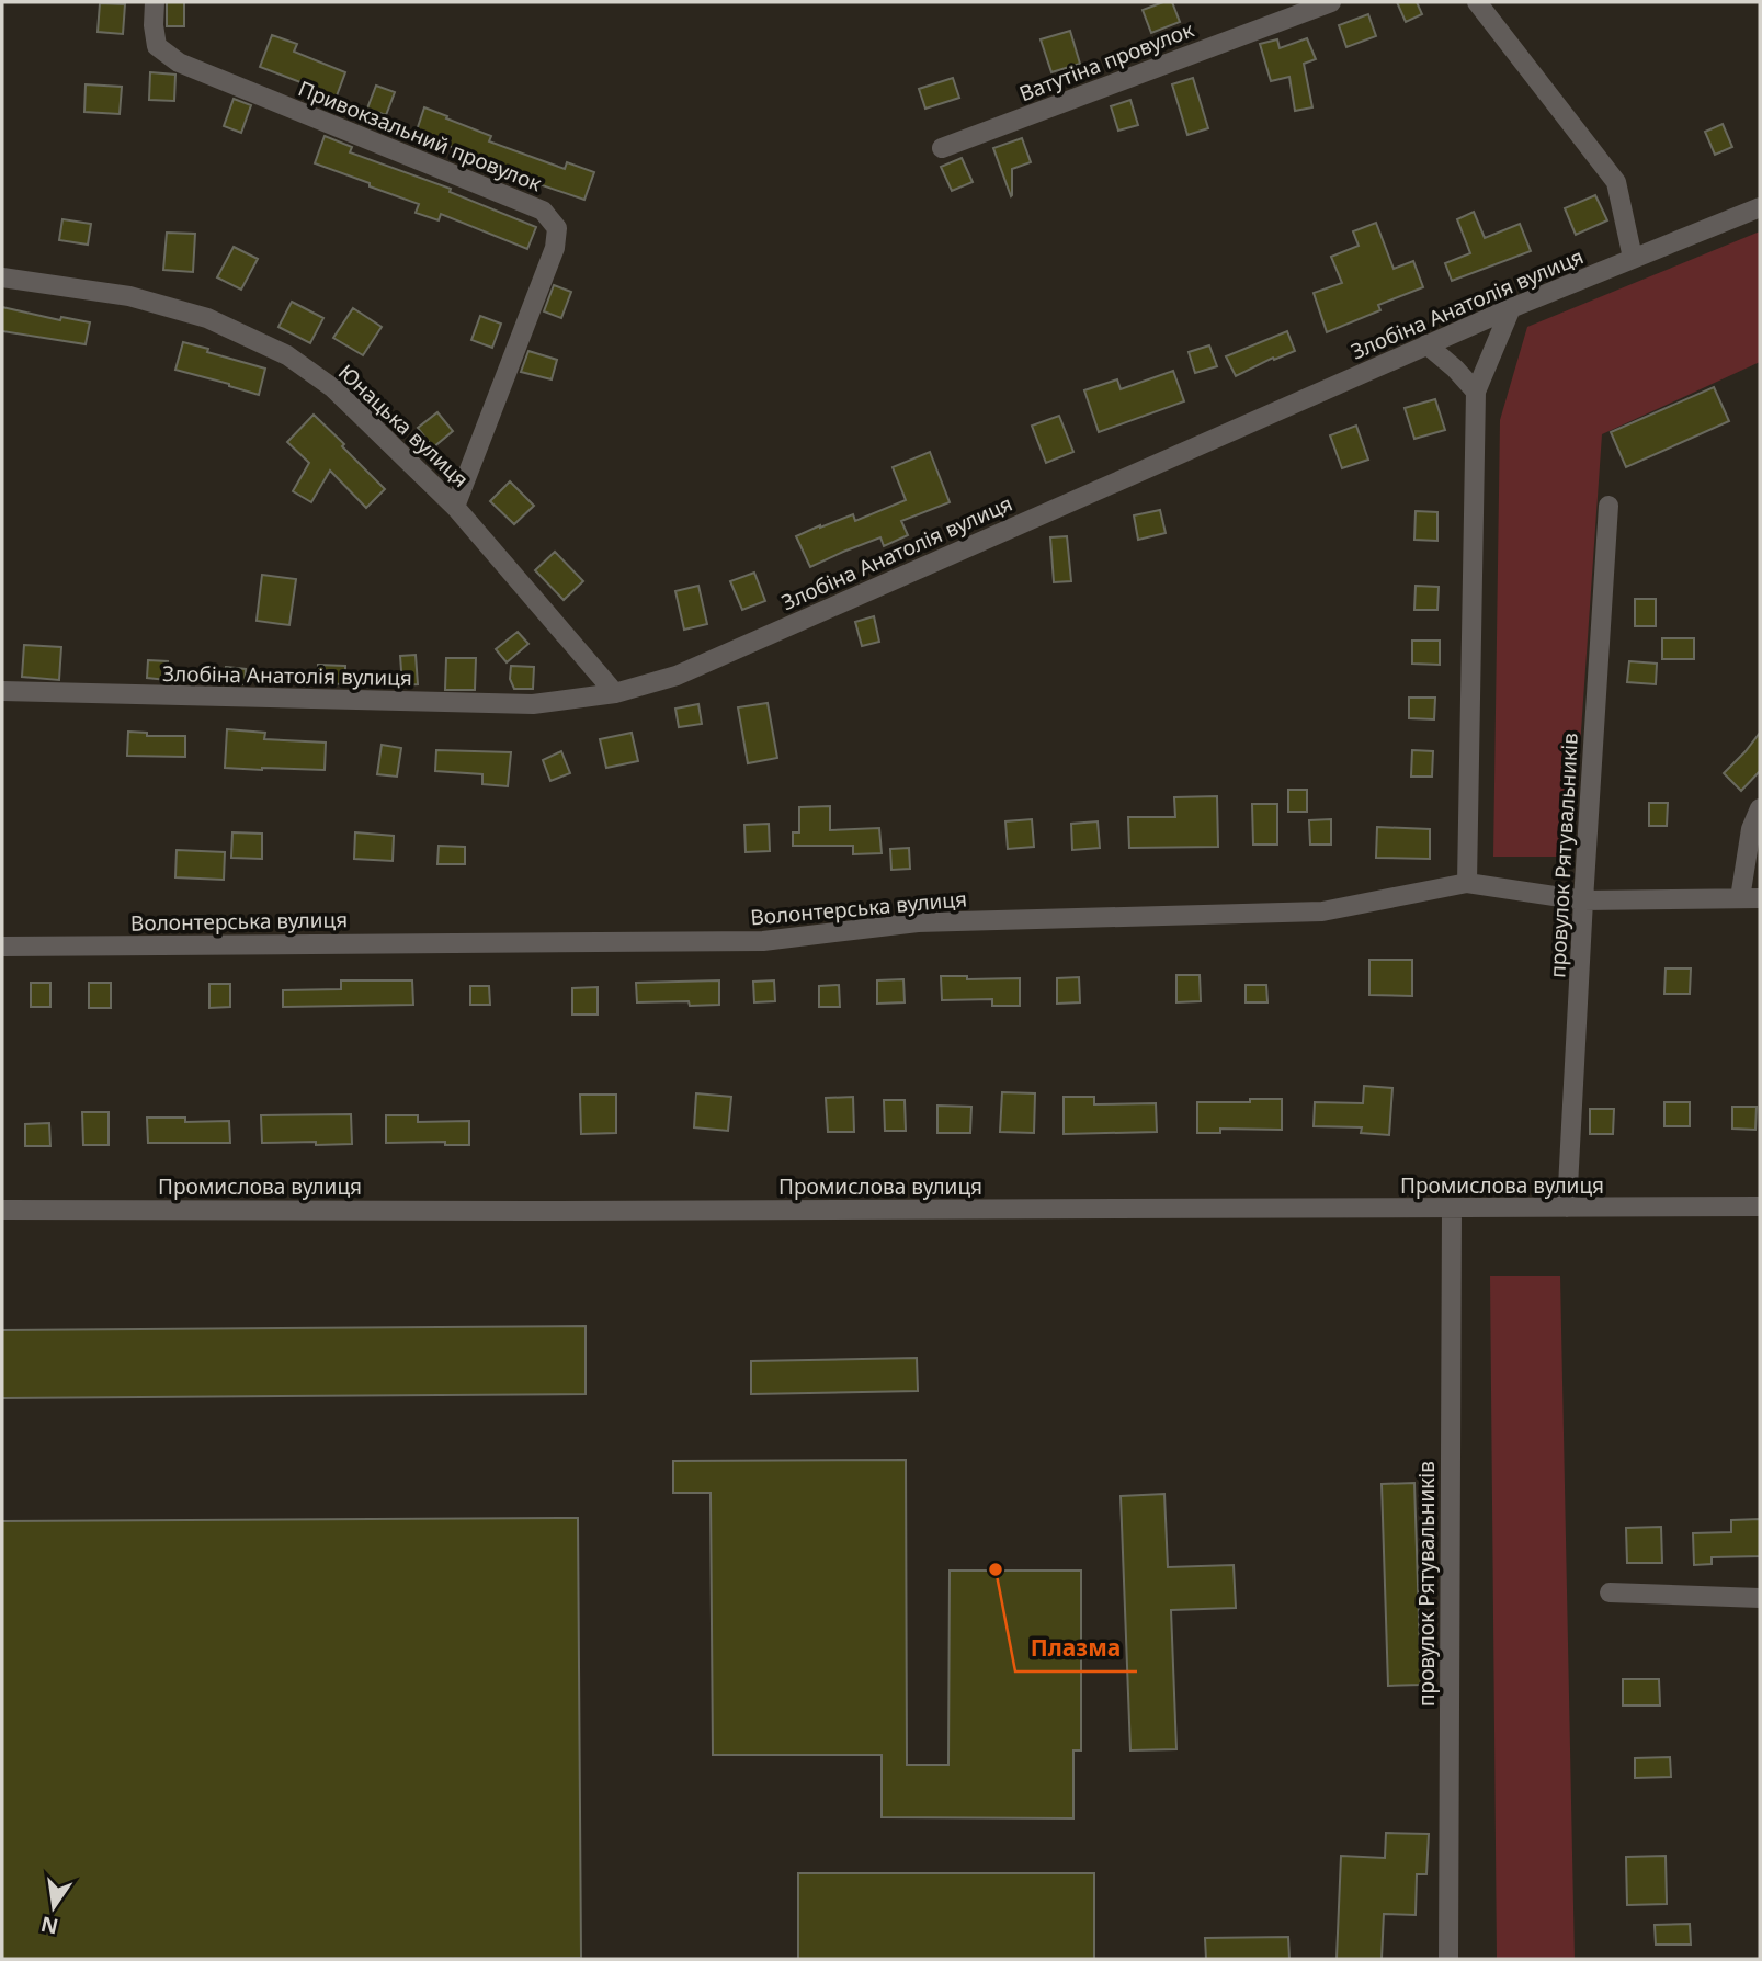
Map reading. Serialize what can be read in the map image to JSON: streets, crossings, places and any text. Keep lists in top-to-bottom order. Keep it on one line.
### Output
{"streets":{"street":["Ватутіна провулок","Привокзальний провулок","Злобіна Анатолія вулиця","Юнацька вулиця","провулок Рятувальників","Волонтерська вулиця","Промислова вулиця"]},"crossings":[["Привокзальний провулок","Юнацька вулиця"],["Злобіна Анатолія вулиця","Юнацька вулиця"],["провулок Рятувальників","Волонтерська вулиця"],["провулок Рятувальників","Промислова вулиця"]],"places":["Плазма"],"north":"bottom"}
